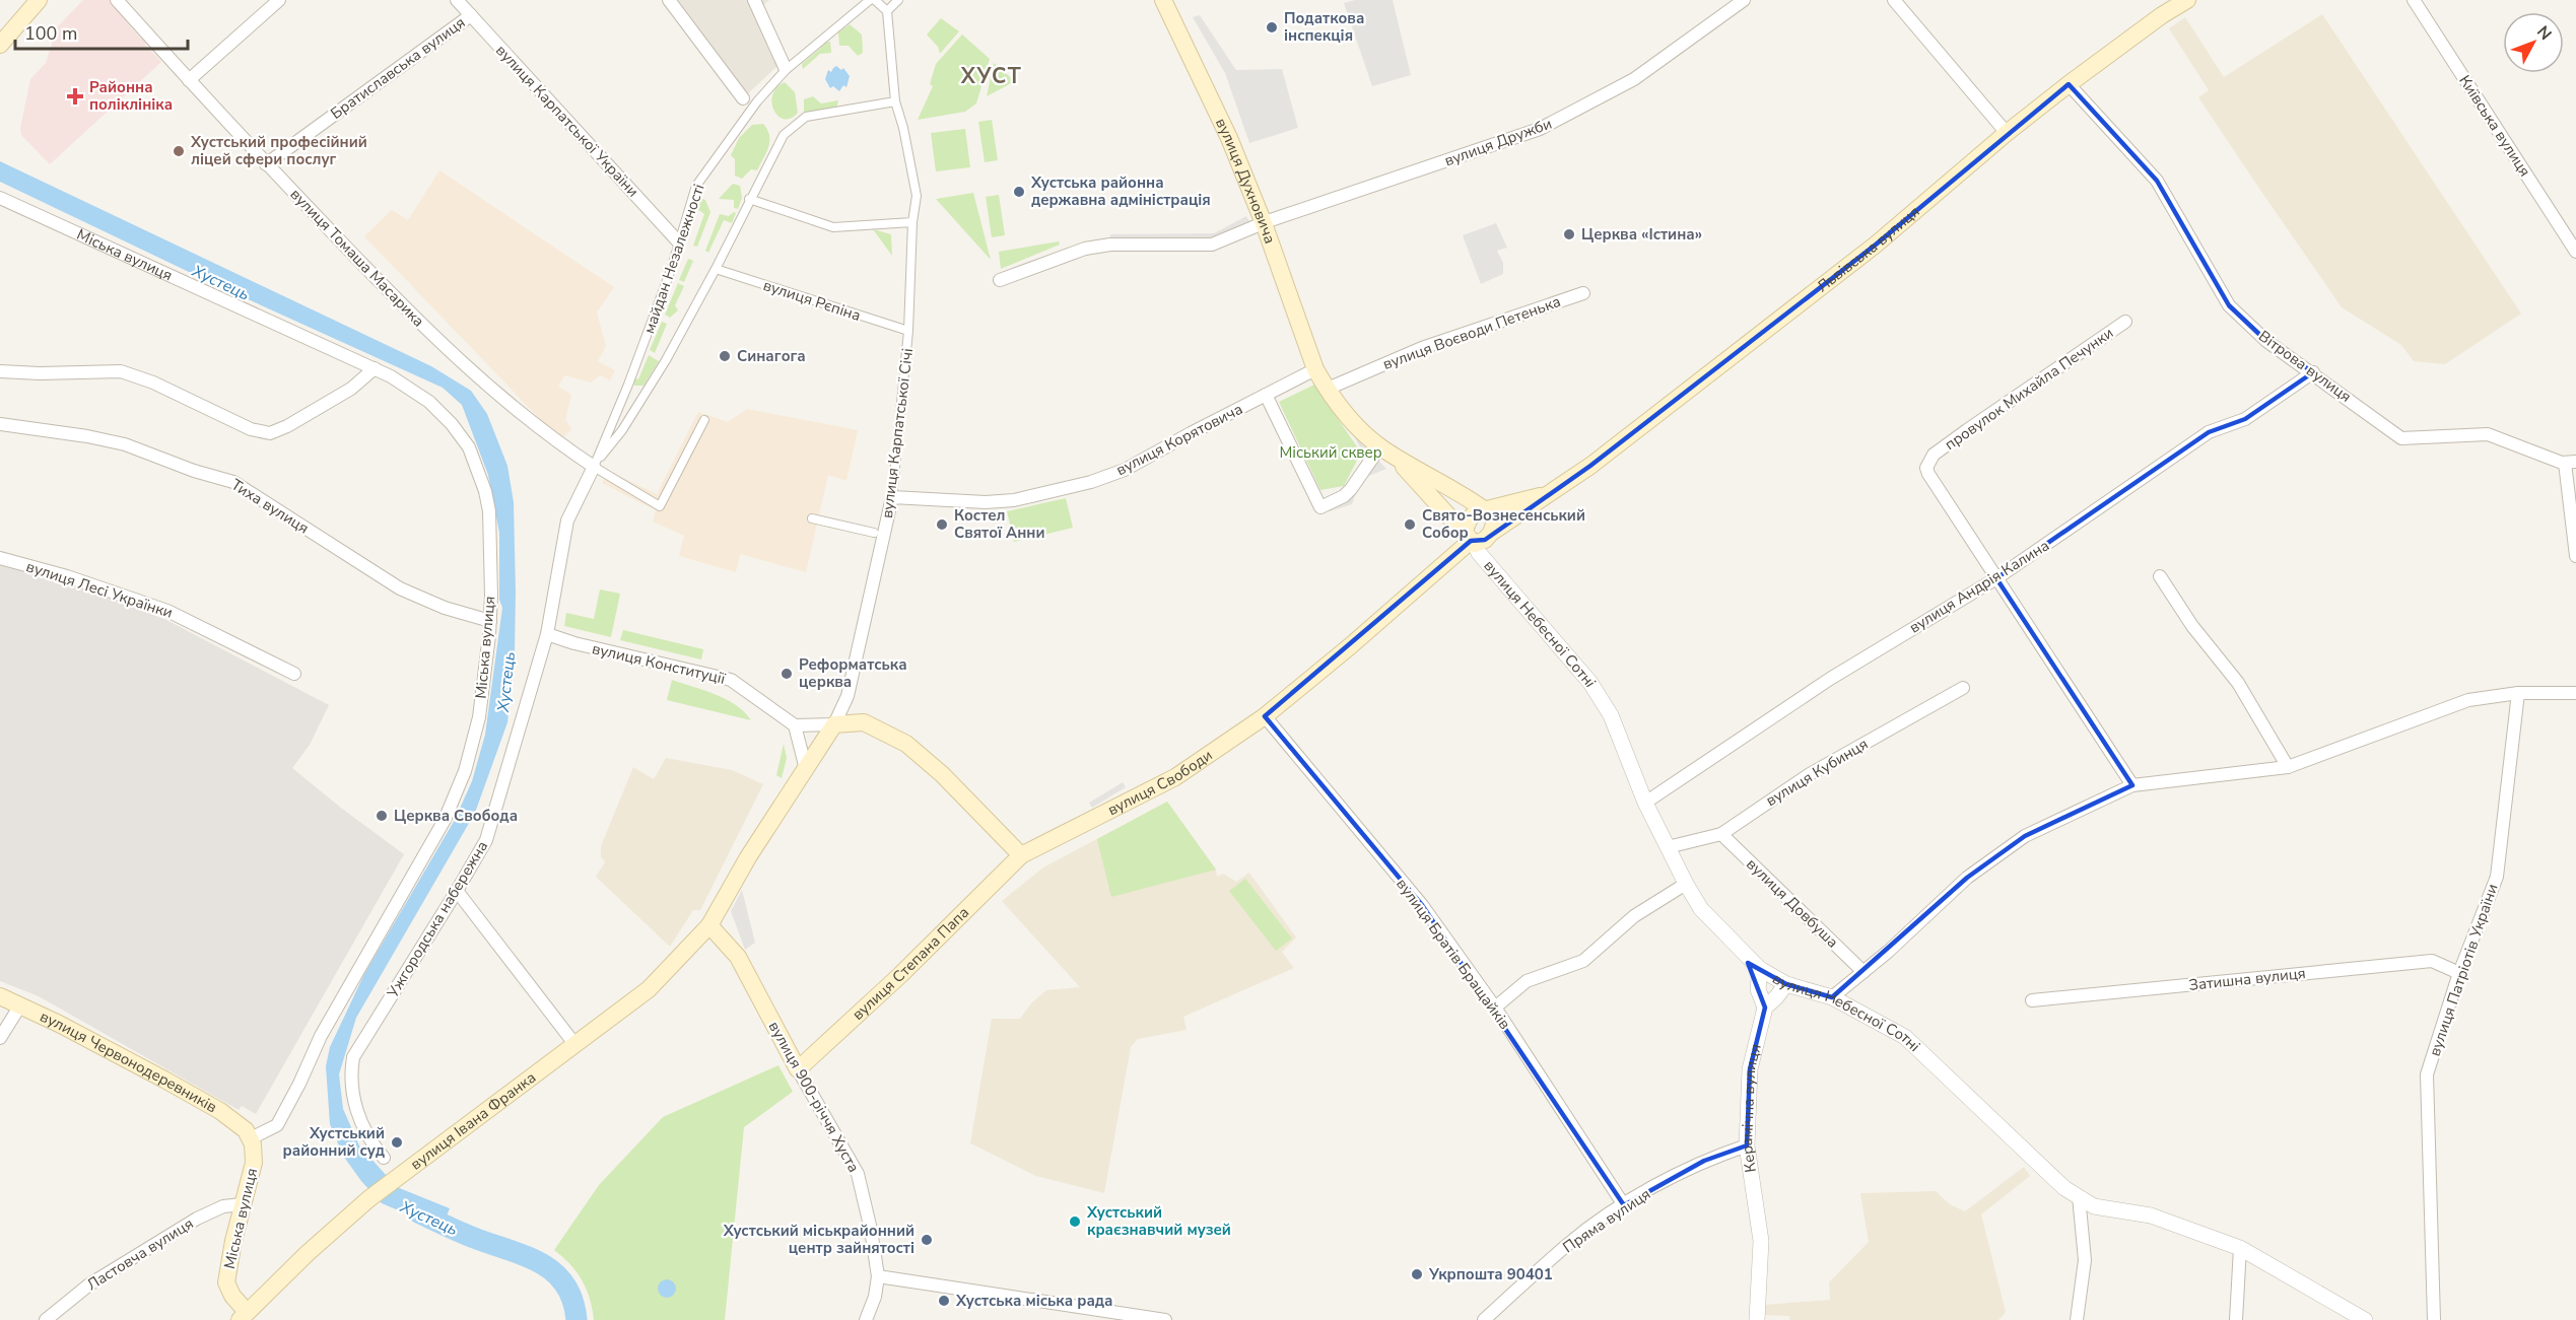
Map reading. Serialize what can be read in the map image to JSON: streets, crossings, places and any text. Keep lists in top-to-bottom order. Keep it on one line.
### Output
{"streets":{"main road":["вулиця Духновича","Львівська вулиця","Міська вулиця","вулиця Карпатської Січі","вулиця Свободи","вулиця Степана Папа","вулиця Червонодеревників","вулиця 900-річчя Хуста","вулиця Івана Франка"],"street":["Братиславська вулиця","вулиця Карпатської України","Київська вулиця","вулиця Дружби","вулиця Томаша Масарика","майдан Незалежності","вулиця Рєпіна","вулиця Воєводи Петенька","Вітрова вулиця","провулок Михайла Печунки","вулиця Корятовича","Тиха вулиця","вулиця Андрія Калина","вулиця Лесі Українки","вулиця Небесної Сотні","вулиця Конституції","вулиця Кубинця","вулиця Довбуша","Ужгородська набережна","вулиця Братів Бращайків","вулиця Патріотів України","Затишна вулиця","Керамічна вулиця","Пряма вулиця","Ластовча вулиця"]},"crossings":[["Братиславська вулиця","вулиця Карпатської України"],["Братиславська вулиця","вулиця Томаша Масарика"],["вулиця Карпатської України","майдан Незалежності"],["вулиця Дружби","вулиця Духновича"],["вулиця Духновича","вулиця Воєводи Петенька"],["вулиця Духновича","вулиця Корятовича"],["Львівська вулиця","Вітрова вулиця"],["Львівська вулиця","вулиця Небесної Сотні"],["Львівська вулиця","вулиця Свободи"],["Міська вулиця","Тиха вулиця"],["Міська вулиця","вулиця Червонодеревників"],["Міська вулиця","вулиця Івана Франка"],["Міська вулиця","Ластовча вулиця"],["вулиця Томаша Масарика","майдан Незалежності"],["майдан Незалежності","вулиця Рєпіна"],["майдан Незалежності","вулиця Карпатської Січі"],["майдан Незалежності","вулиця Конституції"],["майдан Незалежності","Ужгородська набережна"],["вулиця Рєпіна","вулиця Карпатської Січі"],["Вітрова вулиця","вулиця Андрія Калина"],["провулок Михайла Печунки","вулиця Андрія Калина"],["вулиця Карпатської Січі","вулиця Корятовича"],["вулиця Карпатської Січі","вулиця 900-річчя Хуста"],["вулиця Карпатської Січі","вулиця Івана Франка"],["вулиця Андрія Калина","вулиця Небесної Сотні"],["вулиця Небесної Сотні","вулиця Кубинця"],["вулиця Небесної Сотні","вулиця Свободи"],["вулиця Небесної Сотні","Керамічна вулиця"],["вулиця Конституції","Ужгородська набережна"],["вулиця Кубинця","вулиця Довбуша"],["вулиця Свободи","вулиця Братів Бращайків"],["вулиця Свободи","вулиця Степана Папа"],["вулиця Братів Бращайків","Пряма вулиця"],["вулиця Степана Папа","вулиця 900-річчя Хуста"],["вулиця Патріотів України","Затишна вулиця"],["вулиця 900-річчя Хуста","вулиця Івана Франка"],["Керамічна вулиця","Пряма вулиця"]],"districts":["ХУСТ"],"water":["Хустець"],"parks":["Міський сквер"],"places":{"other":["Податкова інспекція","Хустський професійний ліцей сфери послуг","Хустська районна державна адміністрація","Церква «Істина»","Синагога","Костел Святої Анни","Свято-Вознесенський Собор","Реформатська церква","Церква Свобода","Хустський районний суд","Хустський краєзнавчий музей","Хустський міськрайонний центр зайнятості","Укрпошта 90401","Хустська міська рада"],"health":["Районна поліклініка"]},"scale_bar":"100 m","north":"top right"}
